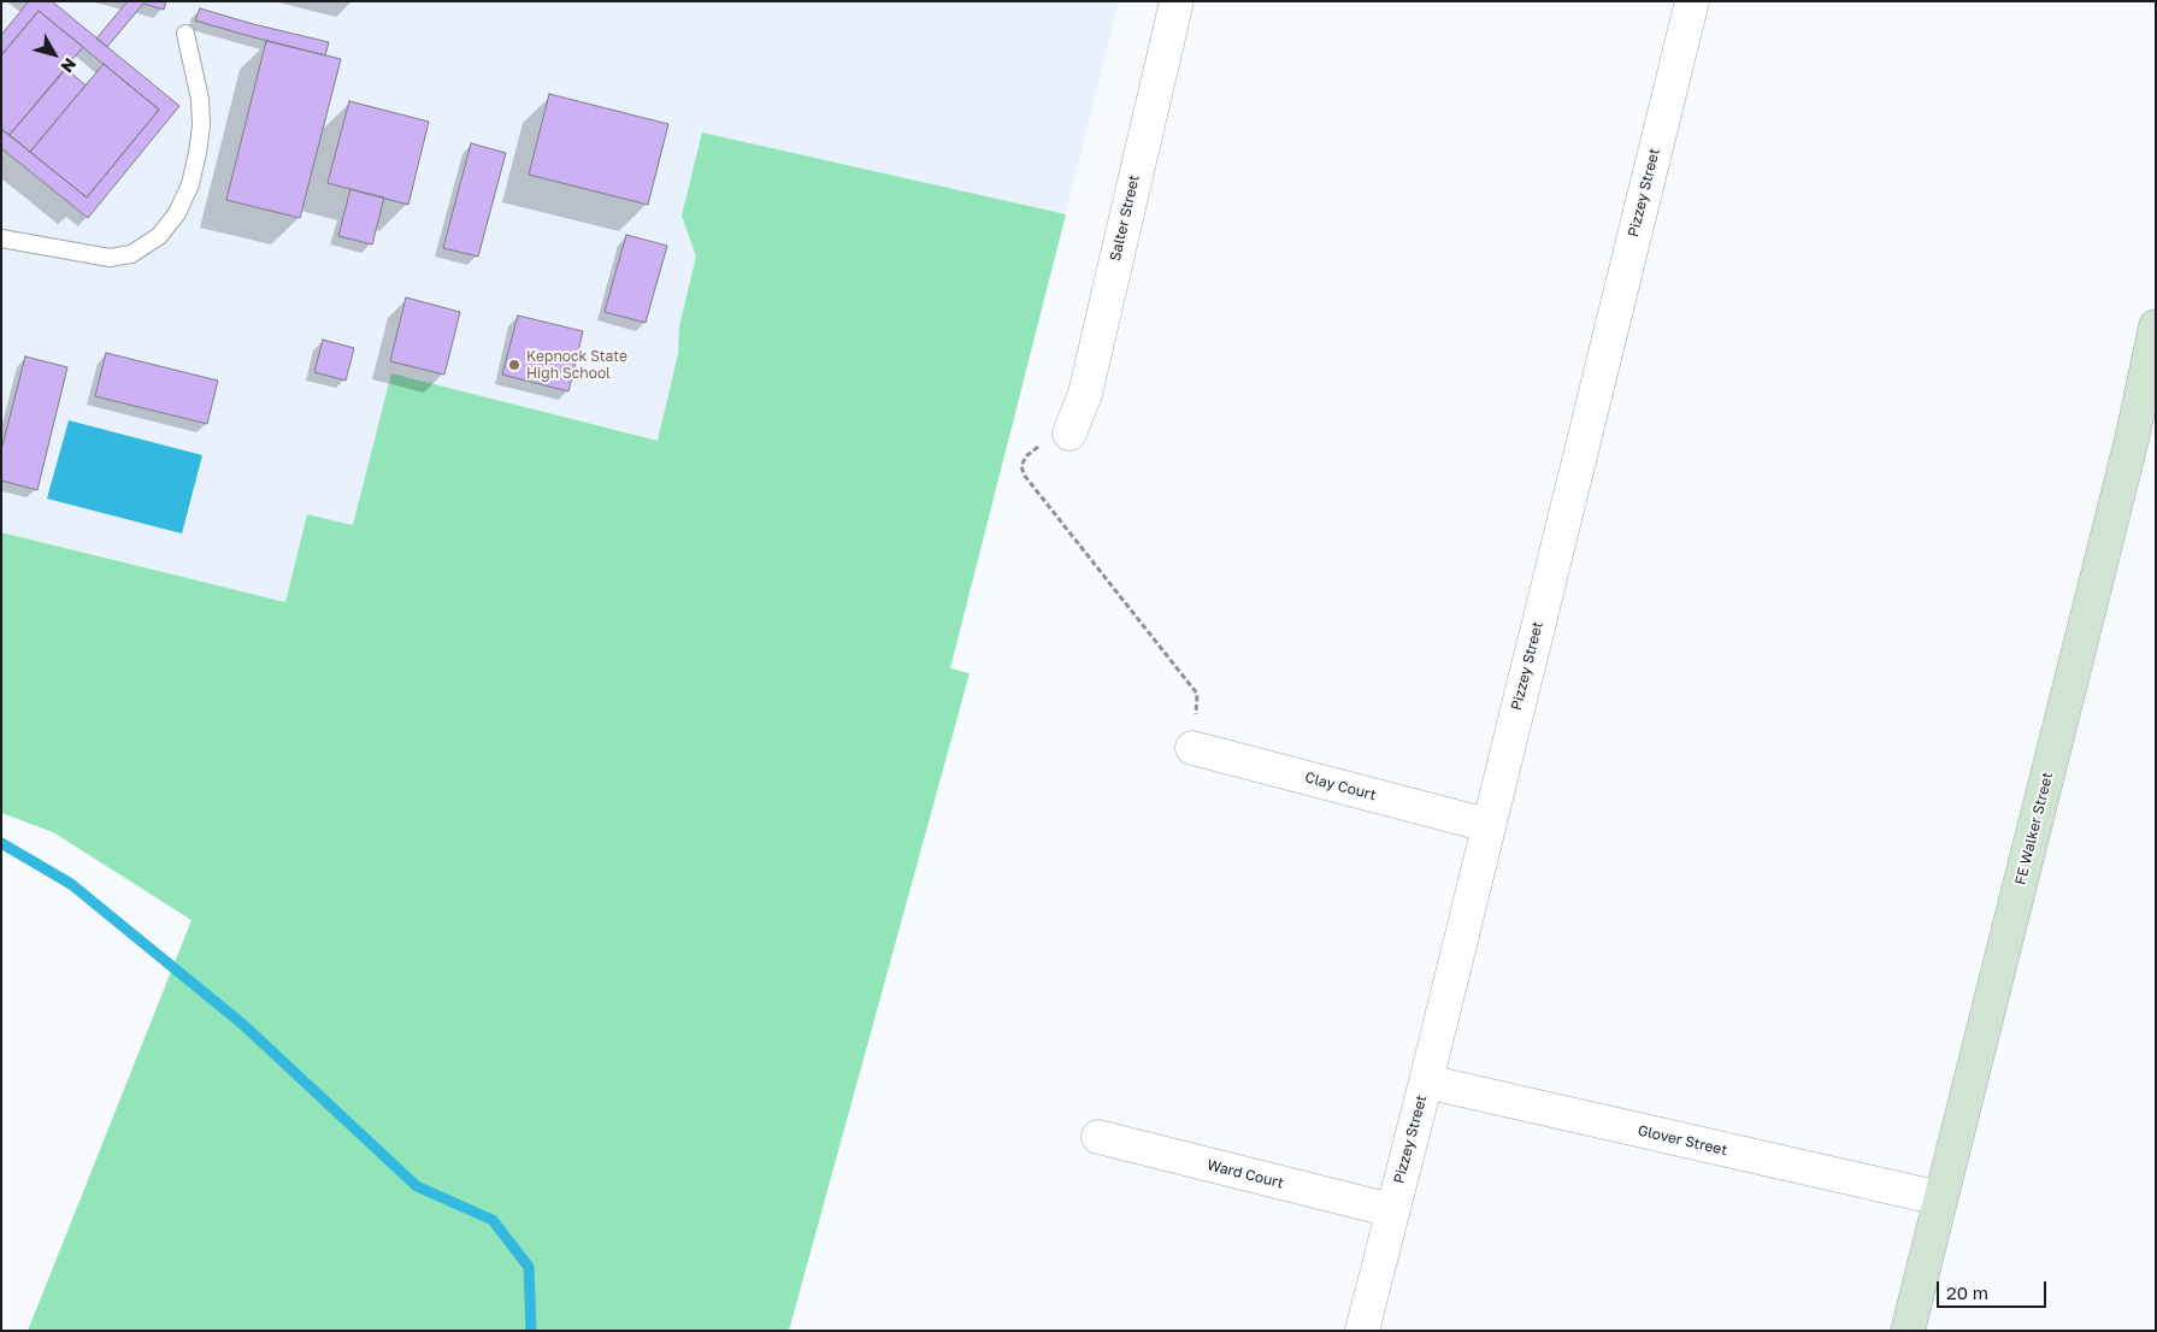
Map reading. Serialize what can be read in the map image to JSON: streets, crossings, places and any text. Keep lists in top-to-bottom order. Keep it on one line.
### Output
{"streets":{"main road":["FE Walker Street"],"street":["Pizzey Street","Salter Street","Clay Court","Glover Street","Ward Court"]},"crossings":[["Pizzey Street","Clay Court"],["Pizzey Street","Glover Street"],["Pizzey Street","Ward Court"],["FE Walker Street","Glover Street"]],"places":["Kepnock State High School"],"scale_bar":"20 m","north":"bottom right"}
